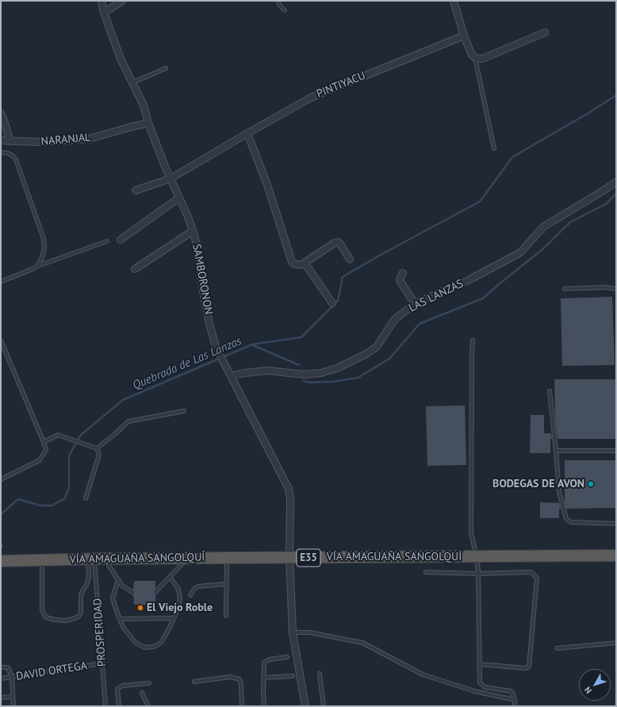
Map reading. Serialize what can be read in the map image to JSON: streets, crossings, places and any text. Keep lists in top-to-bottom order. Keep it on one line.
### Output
{"streets":{"highway":["VÍA AMAGUAÑA SANGOLQUÍ","E35"],"street":["PINTIYACU","NARANJAL","SAMBORONON","LAS LANZAS"],"lane":["PROSPERIDAD","DAVID ORTEGA"]},"crossings":[["PINTIYACU","SAMBORONON"],["NARANJAL","SAMBORONON"],["SAMBORONON","LAS LANZAS"],["SAMBORONON","VÍA AMAGUAÑA SANGOLQUÍ"],["VÍA AMAGUAÑA SANGOLQUÍ","PROSPERIDAD"],["PROSPERIDAD","DAVID ORTEGA"]],"water":["Quebrada de Las Lanzas"],"places":["BODEGAS DE AVON","El Viejo Roble"],"north":"bottom left"}
